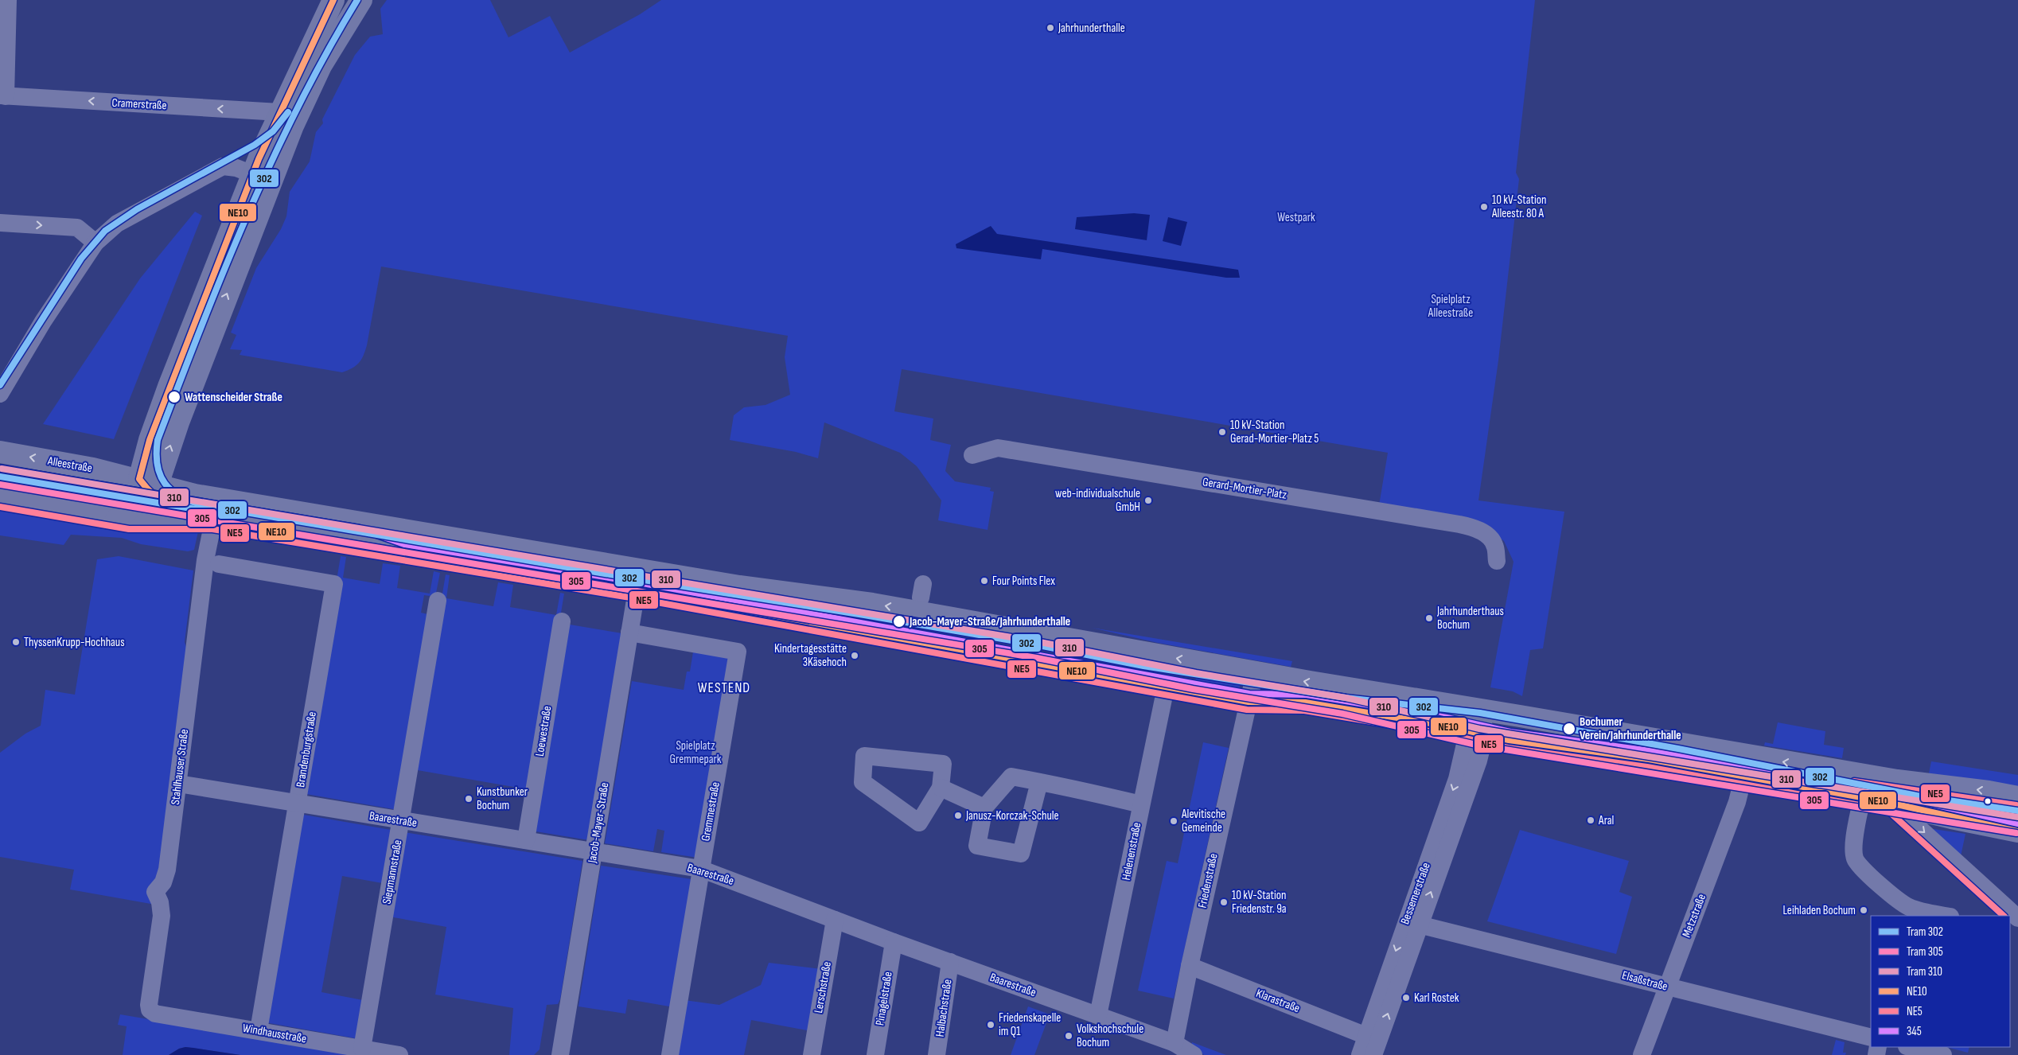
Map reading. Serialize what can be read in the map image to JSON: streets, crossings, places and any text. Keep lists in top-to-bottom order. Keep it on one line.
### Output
{"streets":{"main road":["Alleestraße"],"street":["Cramerstraße","Gerard-Mortier-Platz","Loewestraße","Brandenburgstraße","Stahlhauser Straße","Gremmestraße","Baarestraße","Jacob-Mayer-Straße","Helenenstraße","Siepmannstraße","Friedenstraße","Bessemerstraße","Metzstraße","Elsaßstraße","Lerschstraße","Pinagelstraße","Klarastraße","Halbachstraße","Windhausstraße"]},"crossings":[["Alleestraße","Stahlhauser Straße"],["Alleestraße","Jacob-Mayer-Straße"],["Alleestraße","Helenenstraße"],["Alleestraße","Friedenstraße"],["Alleestraße","Bessemerstraße"],["Alleestraße","Metzstraße"],["Loewestraße","Baarestraße"],["Brandenburgstraße","Baarestraße"],["Brandenburgstraße","Windhausstraße"],["Stahlhauser Straße","Baarestraße"],["Stahlhauser Straße","Windhausstraße"],["Gremmestraße","Baarestraße"],["Gremmestraße","Jacob-Mayer-Straße"],["Baarestraße","Jacob-Mayer-Straße"],["Baarestraße","Helenenstraße"],["Baarestraße","Siepmannstraße"],["Baarestraße","Friedenstraße"],["Baarestraße","Lerschstraße"],["Baarestraße","Pinagelstraße"],["Baarestraße","Halbachstraße"],["Siepmannstraße","Windhausstraße"],["Friedenstraße","Klarastraße"],["Bessemerstraße","Elsaßstraße"],["Bessemerstraße","Klarastraße"],["Metzstraße","Elsaßstraße"]],"districts":["WESTEND"],"parks":["Westpark","Spielplatz Alleestraße","Spielplatz Gremmepark"],"places":["Jahrhunderthalle","10 kV-Station Alleestr. 80 A","Wattenscheider Straße","10 kV-Station Gerad-Mortier-Platz 5","web-individualschule GmbH","Four Points Flex","Jahrhunderthaus Bochum","Jacob-Mayer-Straße/Jahrhunderthalle","ThyssenKrupp-Hochhaus","Kindertagesstätte 3Käsehoch","Bochumer Verein/Jahrhunderthalle","Kunstbunker Bochum","Janusz-Korczak-Schule","Aral","Alevitische Gemeinde","10 kV-Station Friedenstr. 9a","Leihladen Bochum","Karl Rostek","Friedenskapelle im Q1","Volkshochschule Bochum"],"lines":["tram line 302","transit line NE10","tram line 310","transit line 345","tram line 305","transit line NE5"],"legend":["Tram 302","Tram 305","Tram 310","NE10","NE5","345"]}
